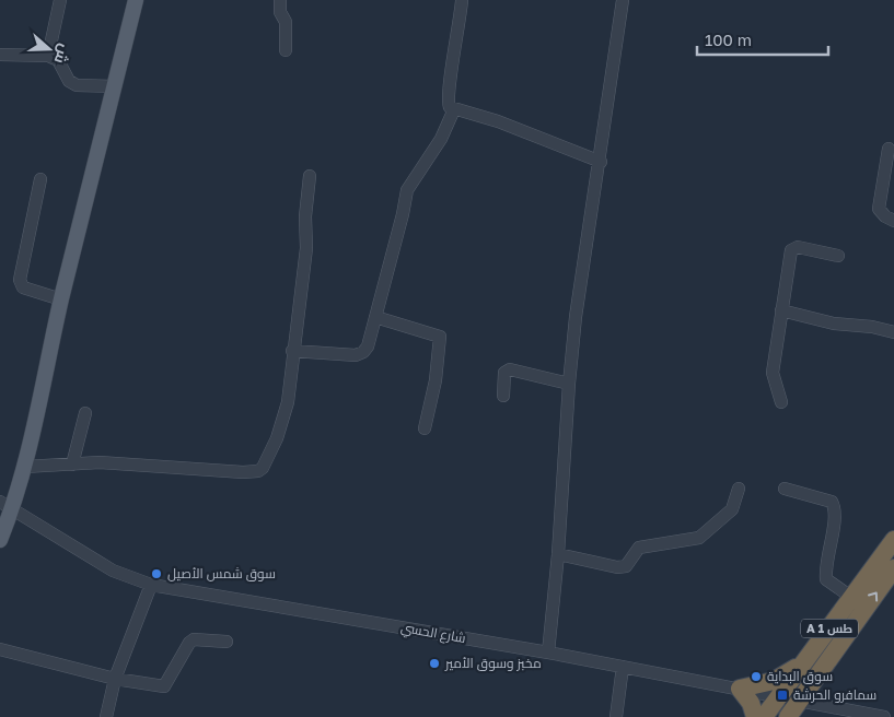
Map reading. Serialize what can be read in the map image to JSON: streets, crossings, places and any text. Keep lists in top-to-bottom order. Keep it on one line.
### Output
{"streets":{"highway":["A 1 طس"],"street":["شارع الحسي"]},"crossings":[["A 1 طس","شارع الحسي"]],"places":{"other":["سوق شمس الأصيل","مخبز وسوق الأمير","سوق البداية"],"transit":["سمافرو الحرشة"]},"scale_bar":"100 m","north":"right"}
